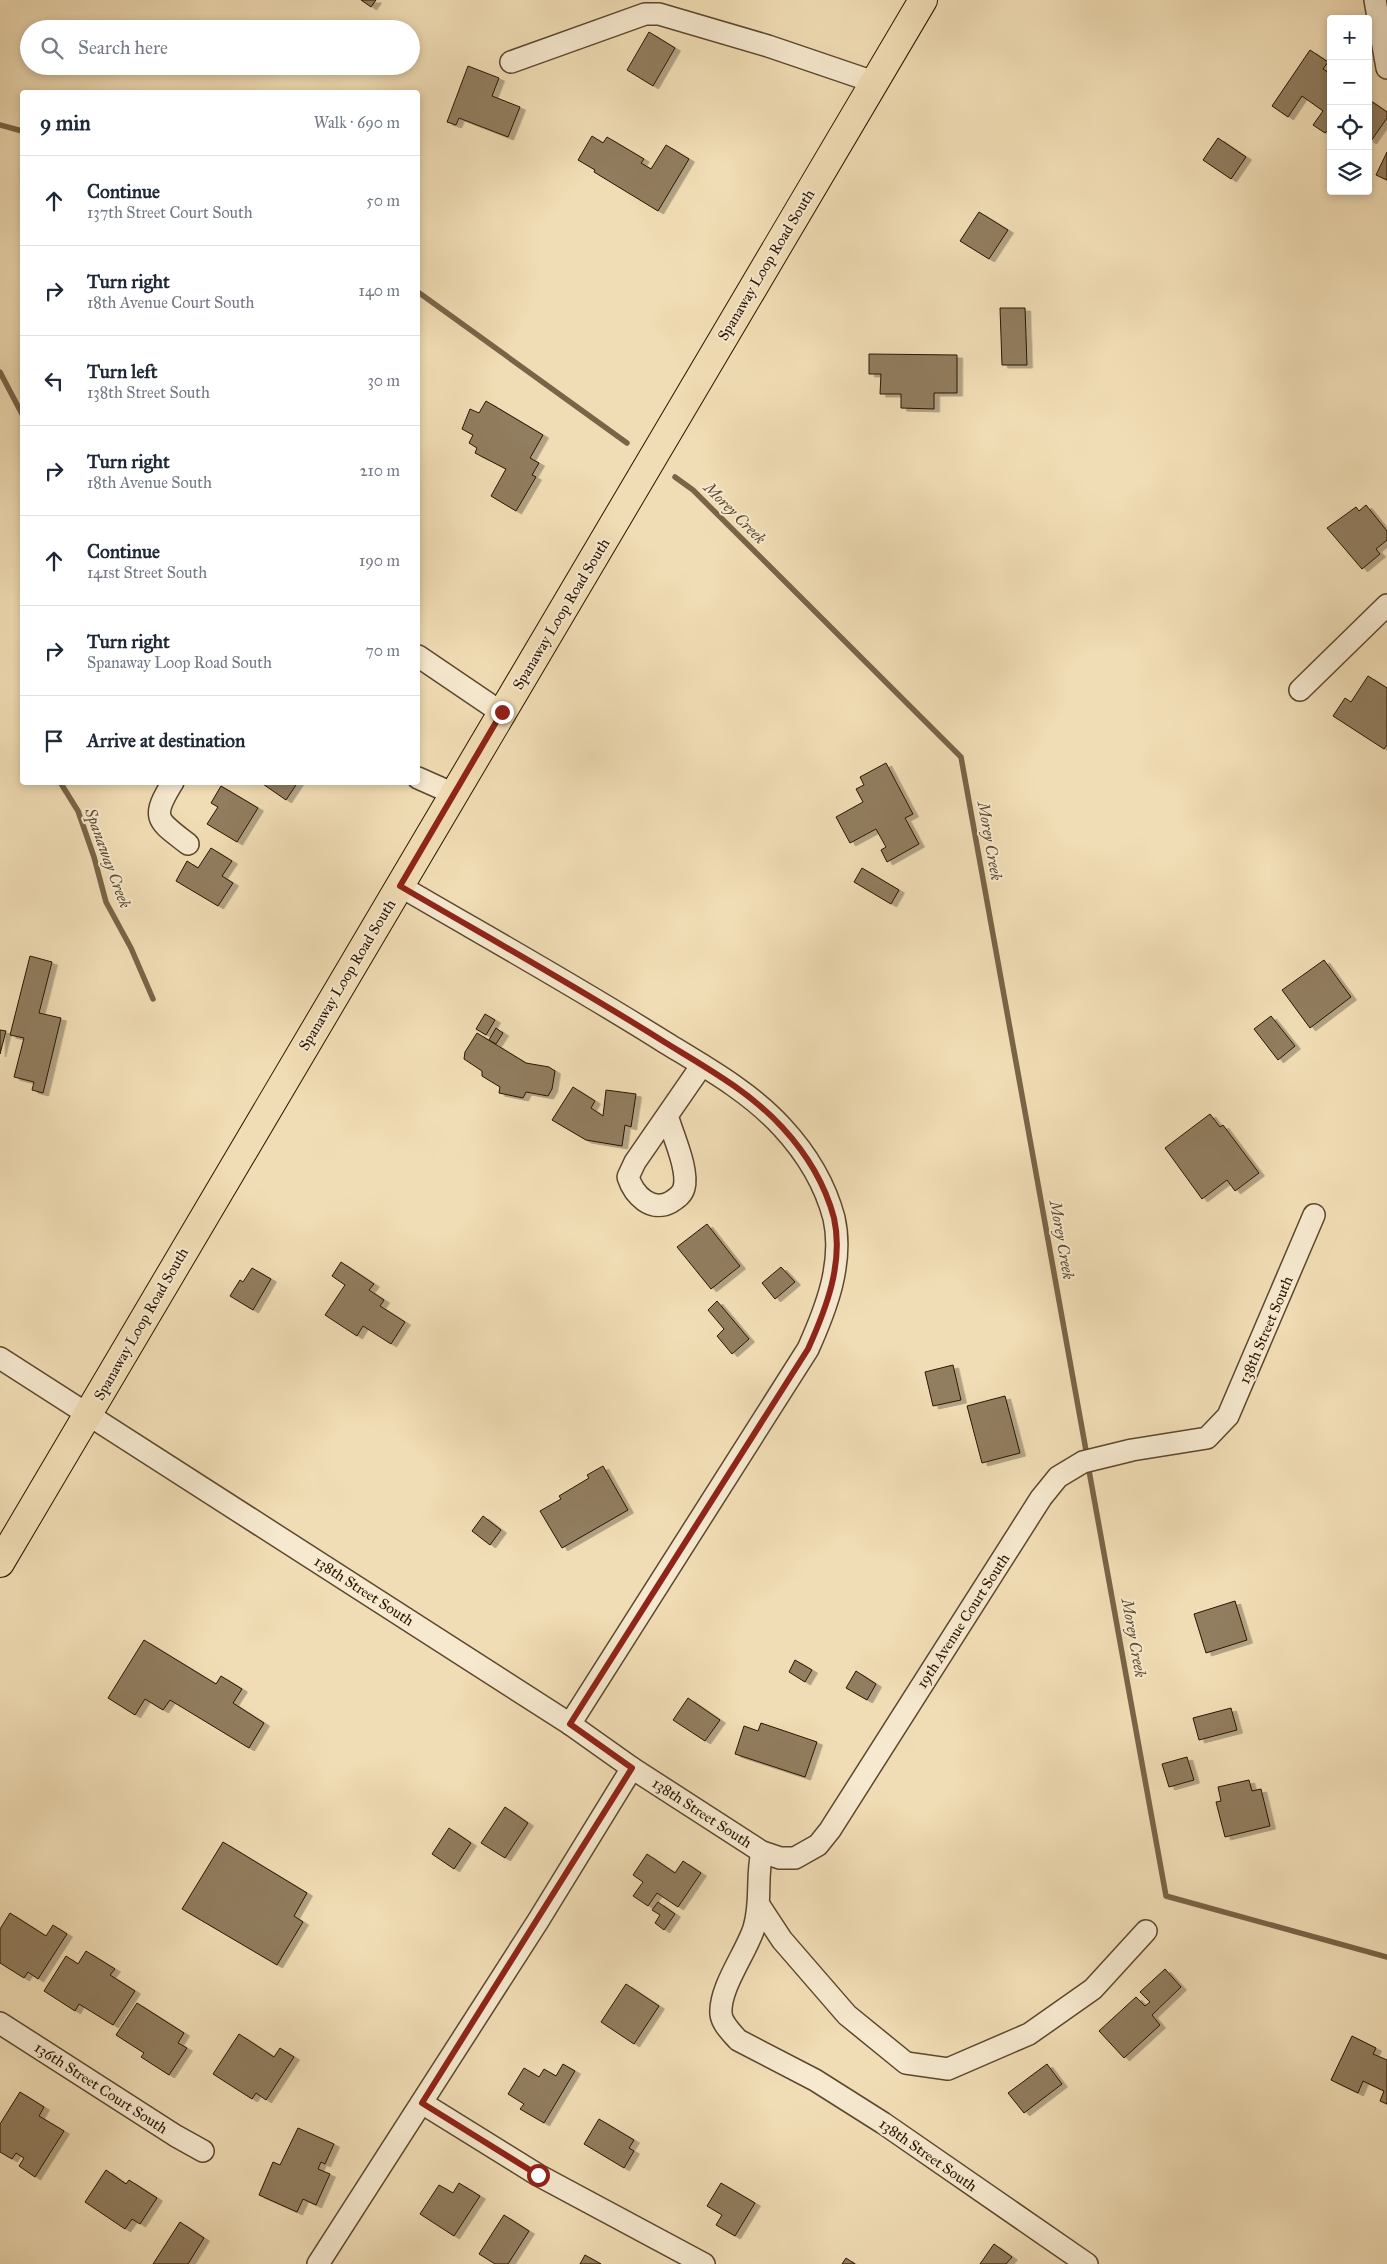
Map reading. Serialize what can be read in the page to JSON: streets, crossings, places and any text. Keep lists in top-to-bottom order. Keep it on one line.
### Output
{"streets":{"main road":["Spanaway Loop Road South"],"street":["138th Street South","19th Avenue Court South","136th Street Court South"]},"crossings":[["Spanaway Loop Road South","138th Street South"],["138th Street South","19th Avenue Court South"]],"water":["Morey Creek","Spanaway Creek"],"page":{"map_buttons":["+","−"],"search":"Search here","heading":["9 min","Walk · 690 m"],"list":[["Continue","137th Street Court South","50 m"],["Turn right","18th Avenue Court South","140 m"],["Turn left","138th Street South","30 m"],["Turn right","18th Avenue South","210 m"],["Continue","141st Street South","190 m"],["Turn right","Spanaway Loop Road South","70 m"],"Arrive at destination"]}}
